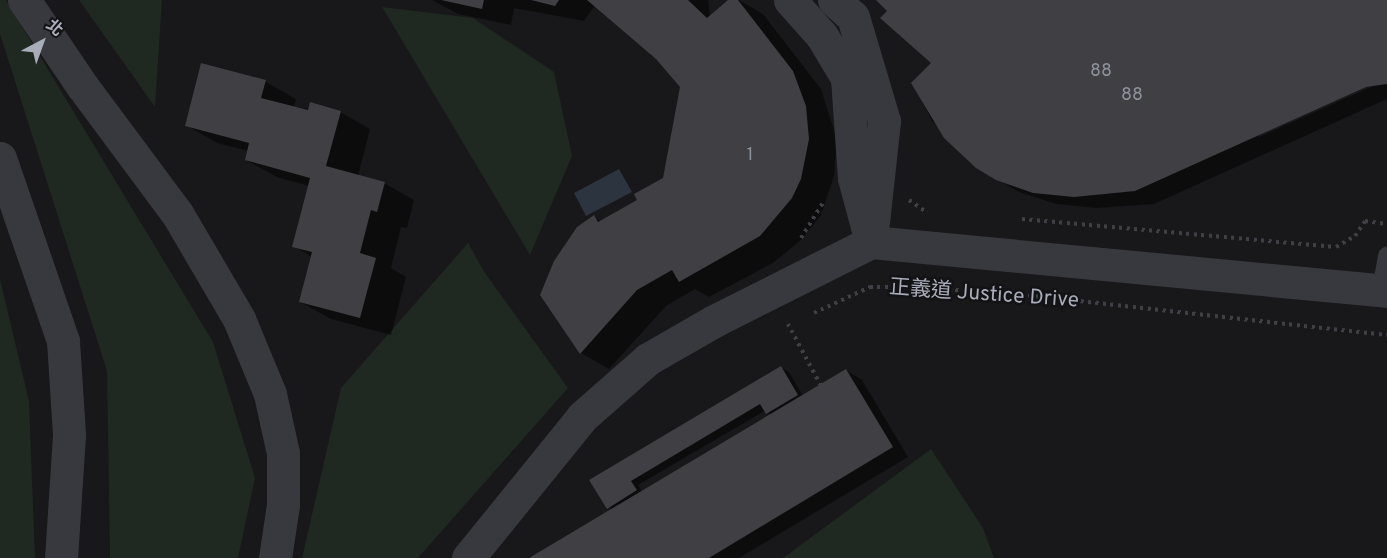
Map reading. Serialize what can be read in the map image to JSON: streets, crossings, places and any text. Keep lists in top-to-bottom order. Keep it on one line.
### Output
{"streets":{"street":["正義道 Justice Drive"]},"house_numbers":["88","88","1"],"north":"top right"}
